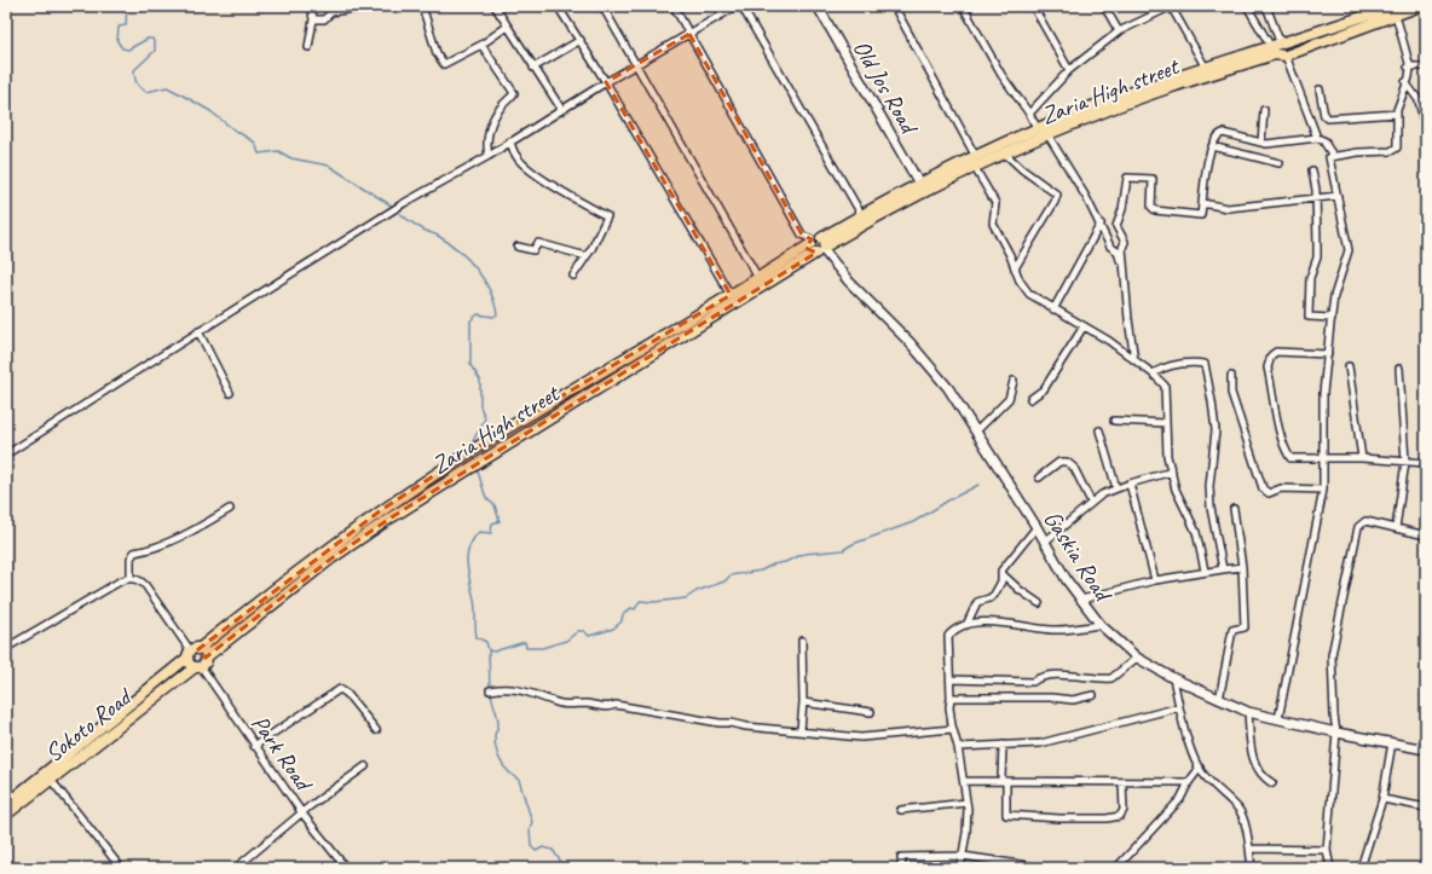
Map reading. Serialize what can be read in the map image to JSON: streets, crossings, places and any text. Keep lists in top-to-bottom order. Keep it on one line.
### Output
{"streets":{"main road":["Old Jos Road","Zaria High street","Gaskia Road","Sokoto Road"],"street":["Park Road"]},"crossings":[["Old Jos Road","Zaria High street"],["Zaria High street","Gaskia Road"],["Zaria High street","Sokoto Road"],["Zaria High street","Park Road"],["Sokoto Road","Park Road"]]}
